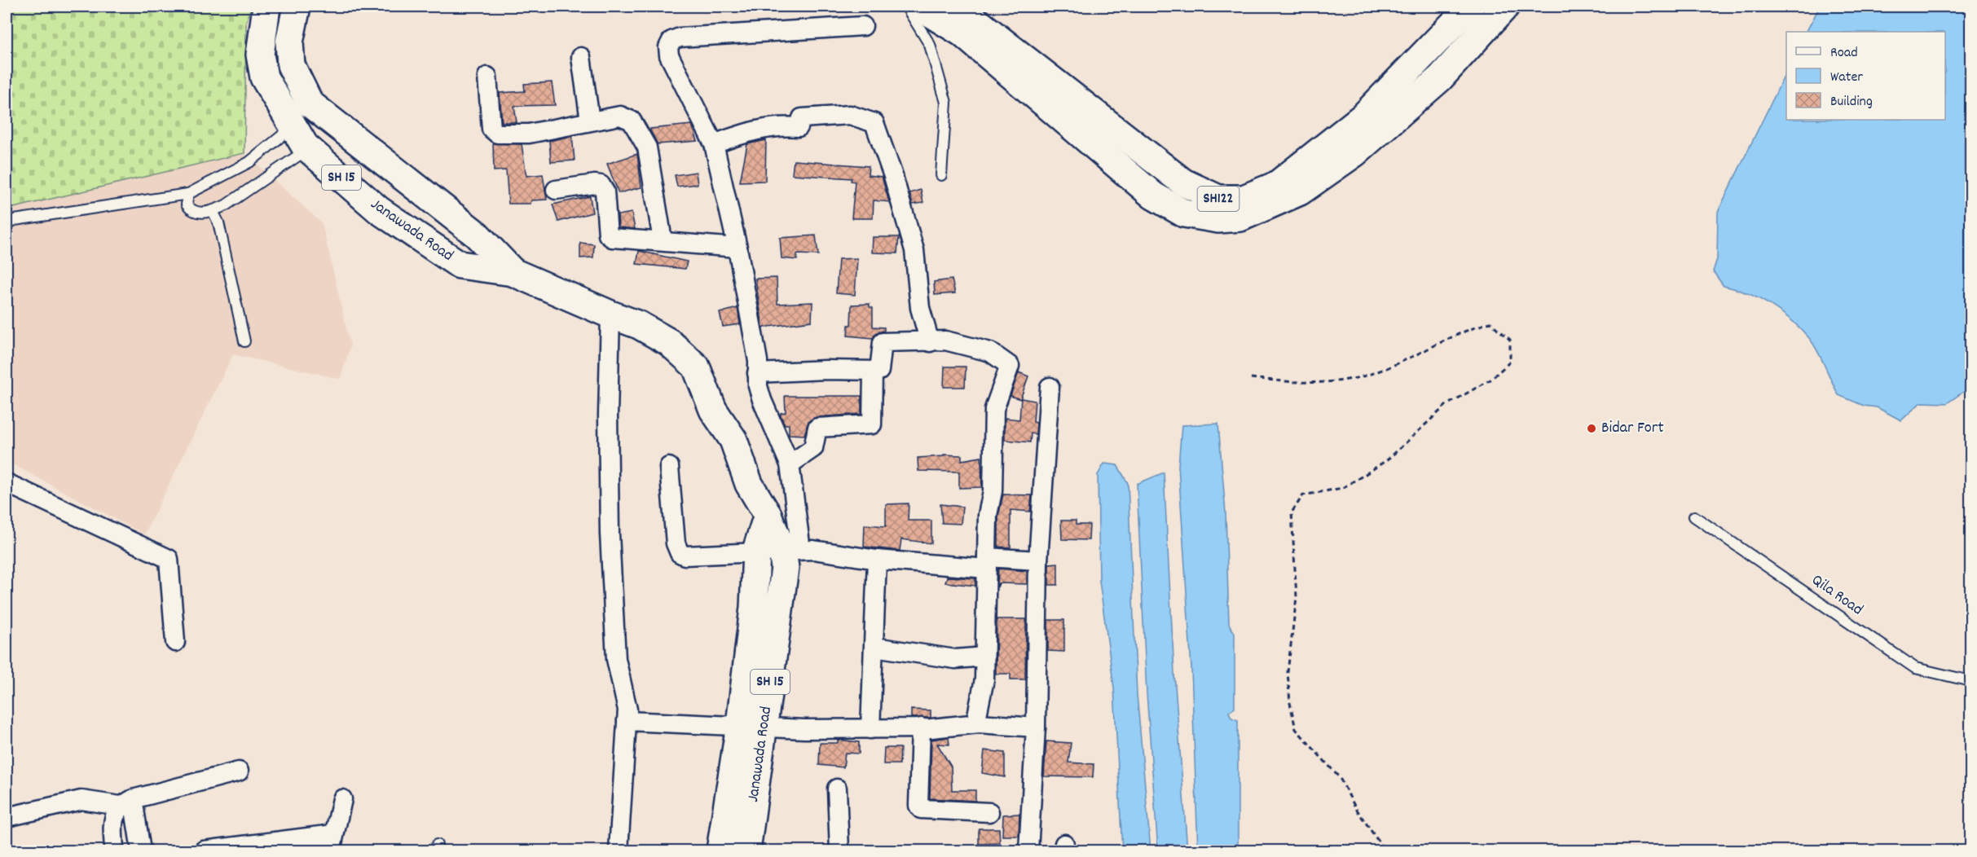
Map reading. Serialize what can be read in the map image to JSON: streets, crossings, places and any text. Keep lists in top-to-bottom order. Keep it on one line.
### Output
{"streets":{"main road":["SH 15","SH122","Janawada Road"],"lane":["Qila Road"]},"places":["Bidar Fort"],"legend":["Road","Water","Building"]}
